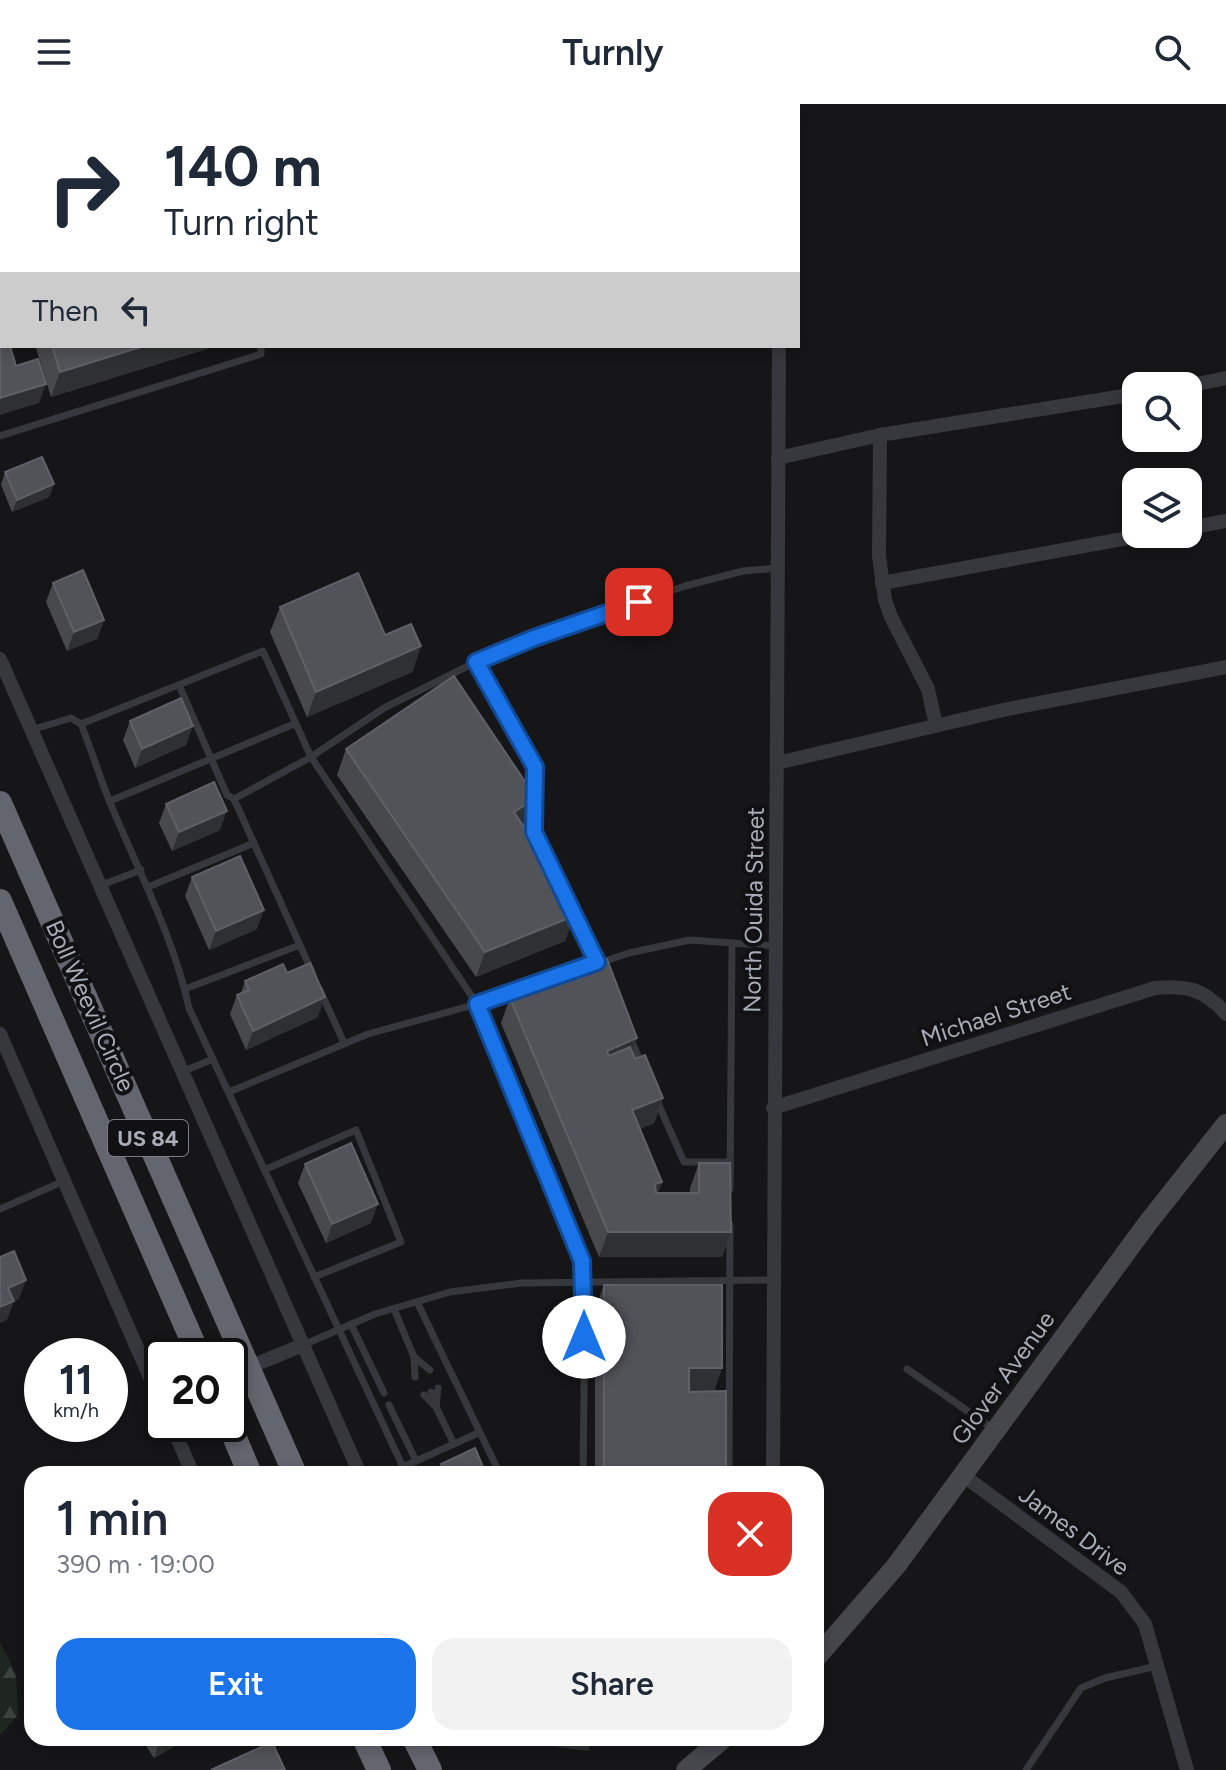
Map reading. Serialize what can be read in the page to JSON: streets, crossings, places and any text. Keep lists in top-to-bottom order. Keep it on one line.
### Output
{"streets":{"highway":["Boll Weevil Circle","US 84"],"main road":["Glover Avenue"],"street":["North Ouida Street","Michael Street","James Drive"]},"crossings":[["North Ouida Street","Michael Street"],["Glover Avenue","James Drive"]],"page":{"header":"Turnly","turn":["140 m","Turn right"],"then":"Then","speed":"11 km/h","limit":"20","heading":["1 min","390 m · 19:00"],"buttons":["Exit","Share"]}}
